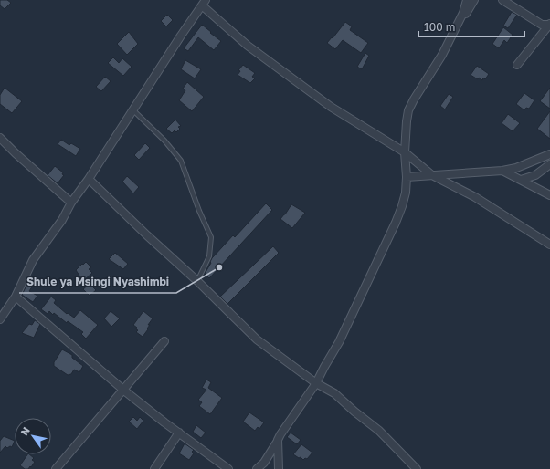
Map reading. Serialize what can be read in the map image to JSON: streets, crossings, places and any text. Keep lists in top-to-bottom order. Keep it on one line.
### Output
{"places":["Shule ya Msingi Nyashimbi"],"scale_bar":"100 m","north":"top left"}
